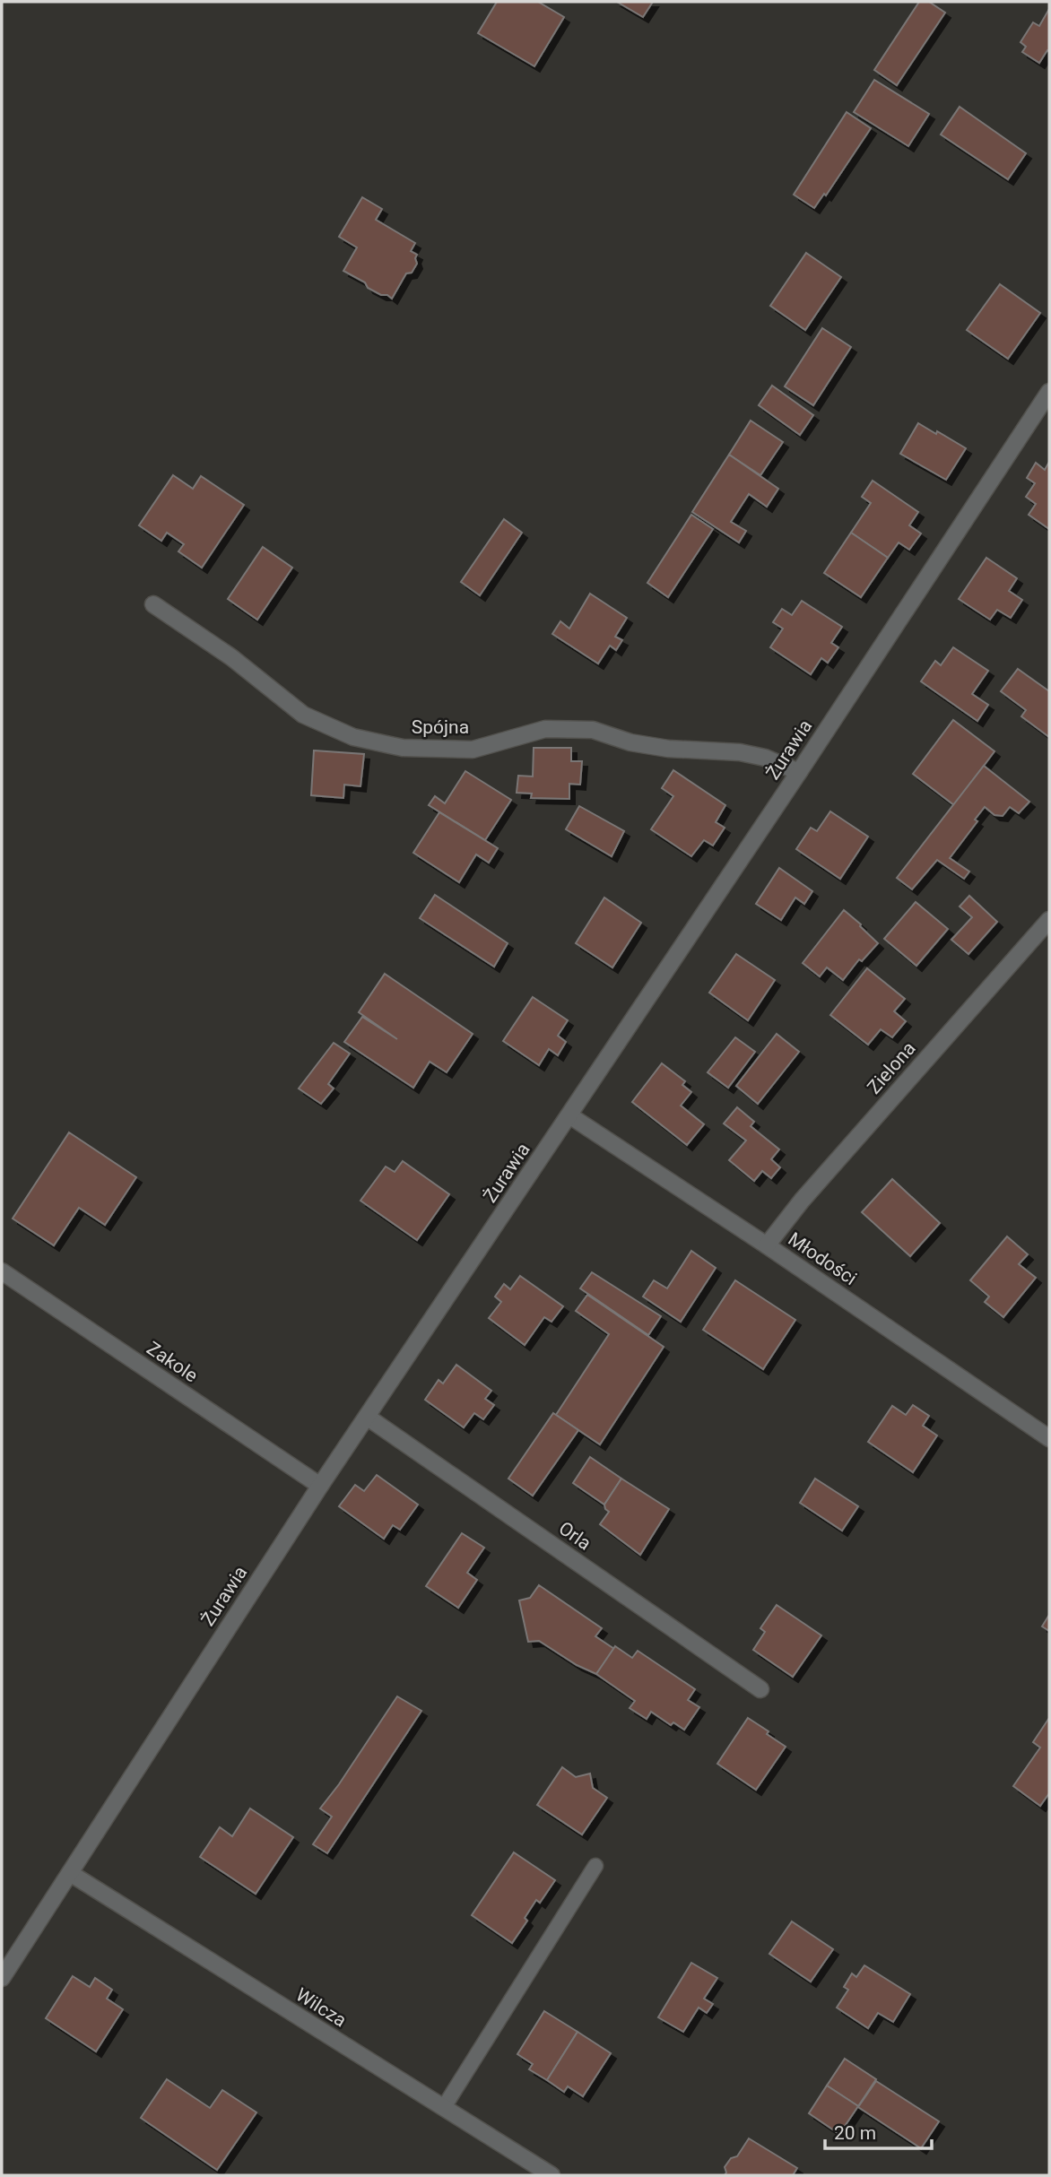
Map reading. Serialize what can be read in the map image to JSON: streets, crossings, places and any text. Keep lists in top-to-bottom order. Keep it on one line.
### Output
{"streets":{"street":["Spójna","Żurawia","Zielona","Młodości","Zakole","Orla","Wilcza"]},"crossings":[["Spójna","Żurawia"],["Żurawia","Młodości"],["Żurawia","Zakole"],["Żurawia","Orla"],["Żurawia","Wilcza"],["Zielona","Młodości"]],"scale_bar":"20 m"}
